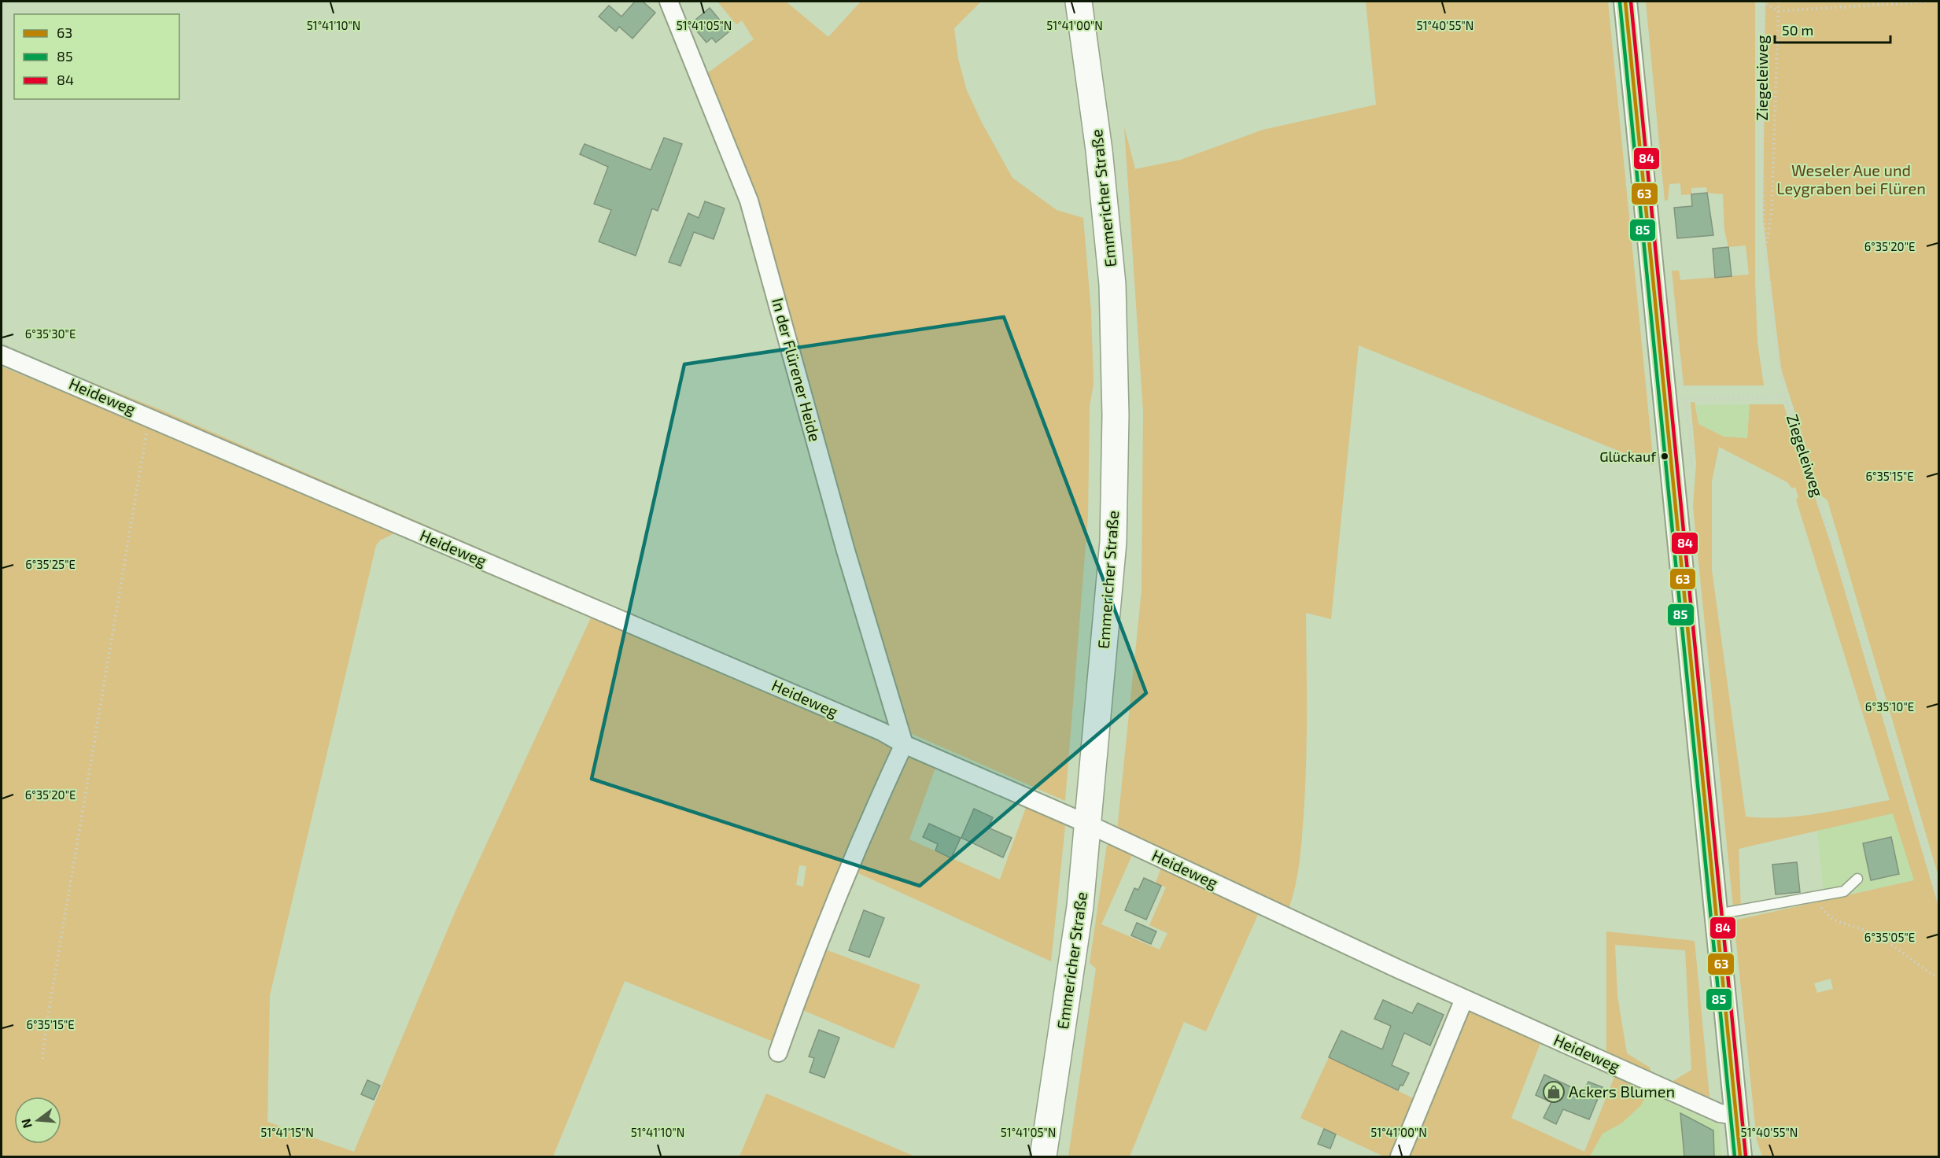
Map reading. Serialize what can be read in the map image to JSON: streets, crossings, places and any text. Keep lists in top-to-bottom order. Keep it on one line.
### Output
{"streets":{"main road":["Emmericher Straße"],"street":["In der Flürener Heide","Heideweg"],"path":["Ziegeleiweg"]},"crossings":[["Emmericher Straße","Heideweg"],["In der Flürener Heide","Heideweg"]],"parks":["Weseler Aue und Leygraben bei Flüren"],"places":{"other":["Glückauf"],"shop":["Ackers Blumen"]},"lines":["transit line 63","transit line 84","transit line 85"],"legend":["63","85","84"],"scale_bar":"50 m","north":"left","coordinates":["51°41'10\"N","51°41'05\"N","51°41'00\"N","51°40'55\"N","6°35'20\"E","6°35'30\"E","6°35'15\"E","6°35'25\"E","6°35'10\"E","6°35'05\"E","51°41'15\"N"]}
